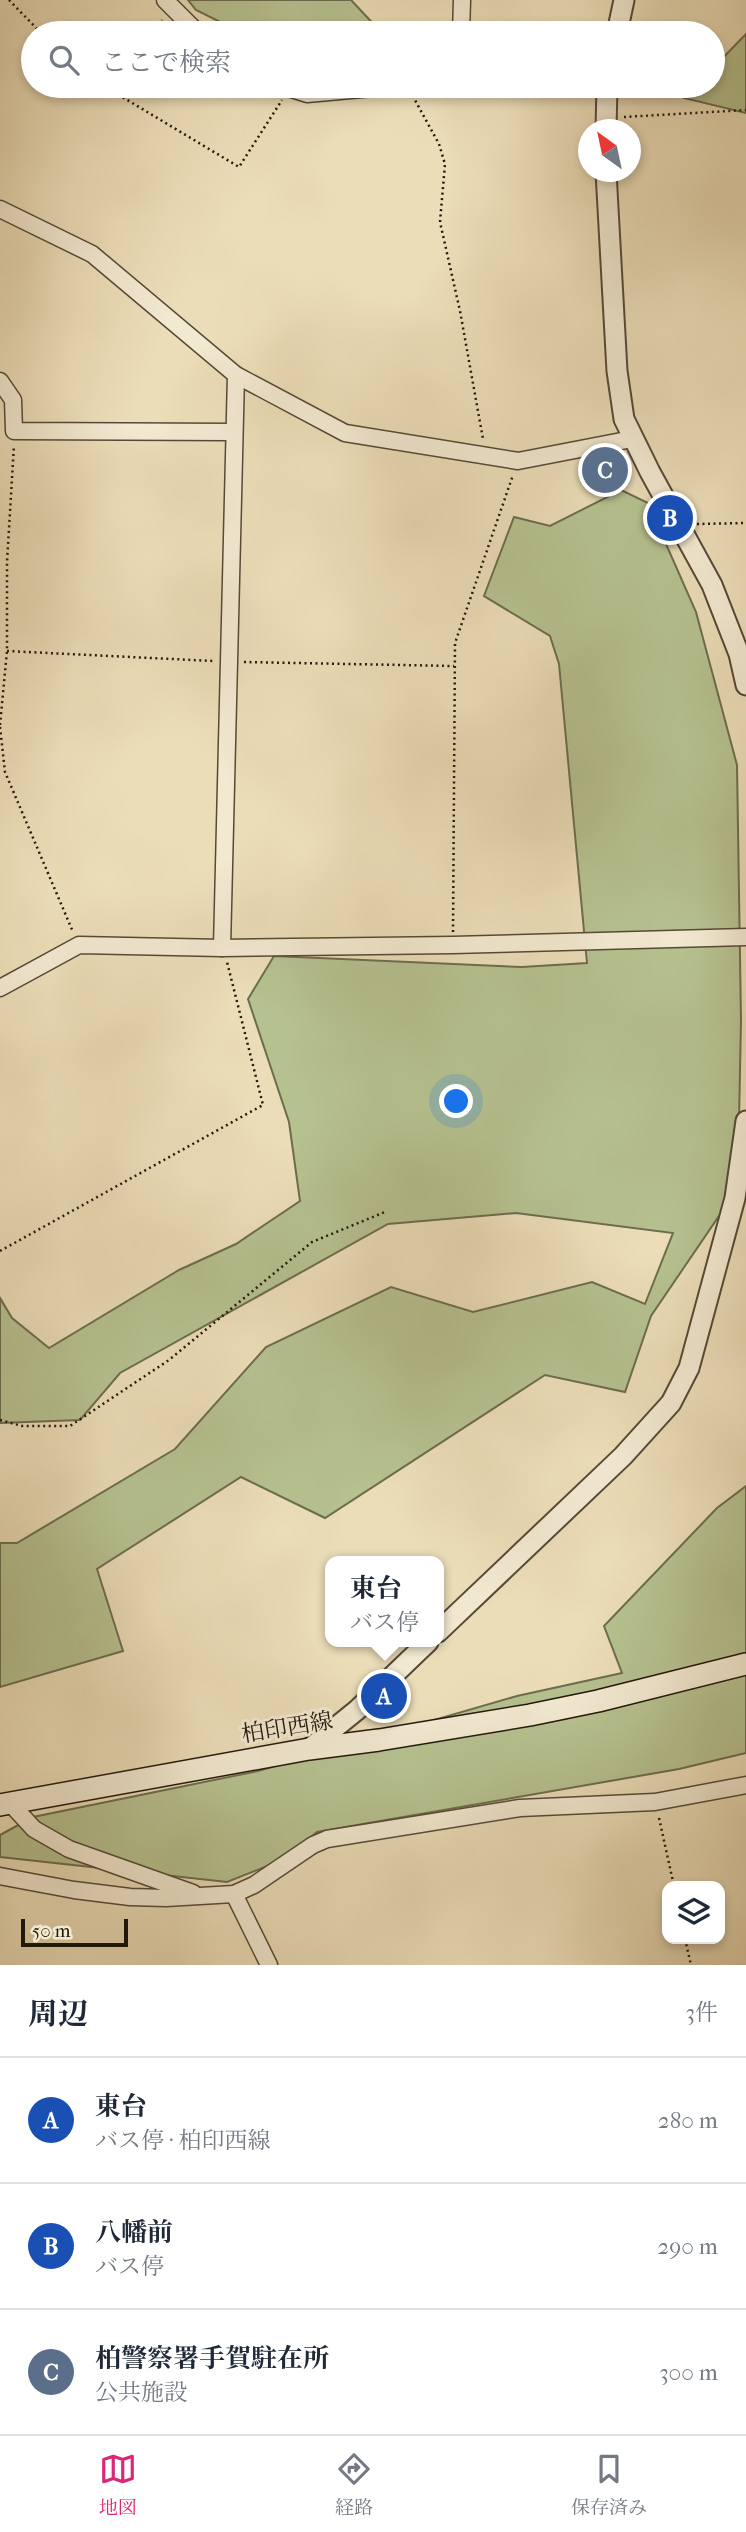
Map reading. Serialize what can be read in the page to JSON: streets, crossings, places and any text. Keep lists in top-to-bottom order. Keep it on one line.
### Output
{"streets":{"main road":["柏印西線"]},"scale_bar":"50 m","north":"top left","page":{"search":"ここで検索","pins":["C","B","A"],"popup":["東台","バス停"],"scale":"50 m","heading":["周辺","3件"],"list":[{"mark":"A","name":"東台","note":"バス停 · 柏印西線","value":"280 m"},{"mark":"B","name":"八幡前","note":"バス停","value":"290 m"},{"mark":"C","name":"柏警察署手賀駐在所","note":"公共施設","value":"300 m"}],"nav":["地図","経路","保存済み"]}}
